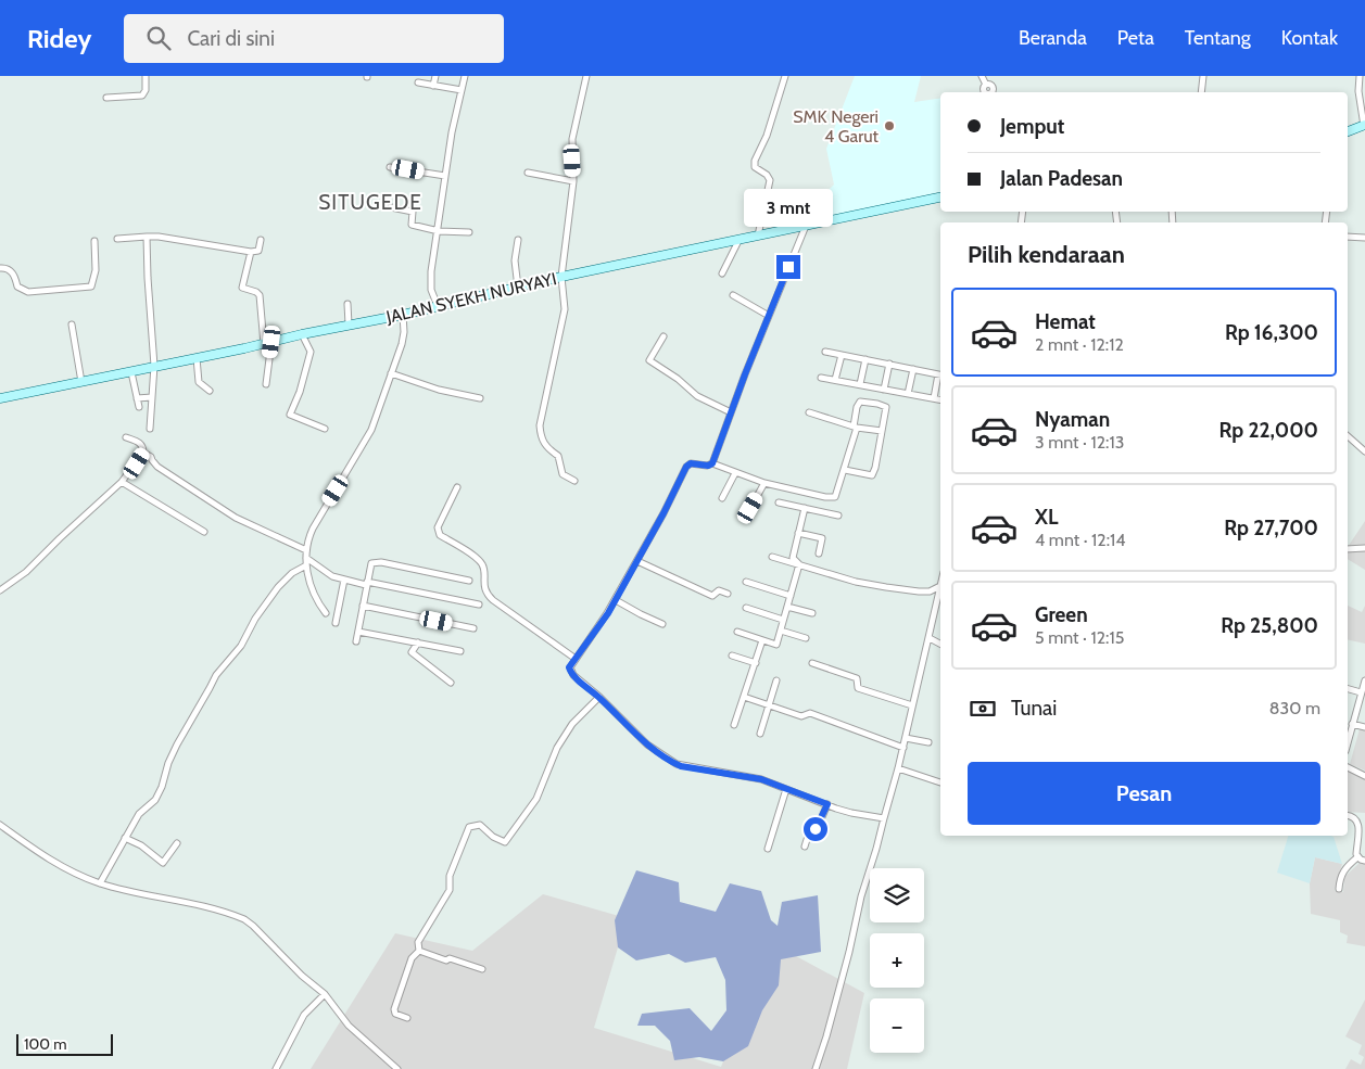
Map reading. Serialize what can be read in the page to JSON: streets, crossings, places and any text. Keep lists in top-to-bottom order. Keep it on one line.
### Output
{"streets":{"main road":["JALAN SYEKH NURYAYI"]},"districts":["SITUGEDE"],"places":["SMK Negeri 4 Garut"],"scale_bar":"100 m","page":{"header":"Ridey","search":"Cari di sini","nav":["Beranda","Peta","Tentang","Kontak"],"banner":["Jemput","Jalan Padesan"],"bubble":"3 mnt","heading":"Pilih kendaraan","list":[{"name":"Hemat","note":"2 mnt · 12:12","value":"Rp 16,300"},{"name":"Nyaman","note":"3 mnt · 12:13","value":"Rp 22,000"},{"name":"XL","note":"4 mnt · 12:14","value":"Rp 27,700"},{"name":"Green","note":"5 mnt · 12:15","value":"Rp 25,800"}],"pay":["Tunai","830 m"],"buttons":"Pesan","map_buttons":["+","−"],"scale":"100 m"}}
